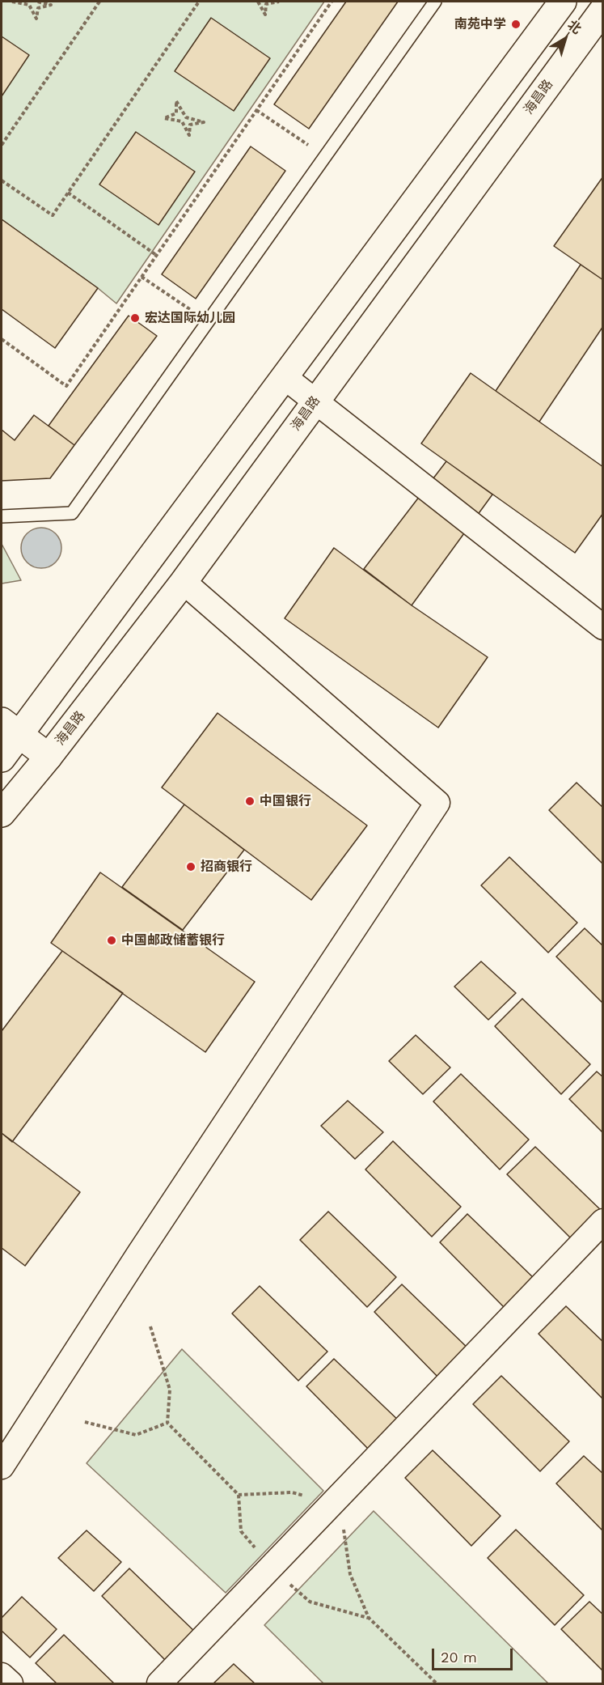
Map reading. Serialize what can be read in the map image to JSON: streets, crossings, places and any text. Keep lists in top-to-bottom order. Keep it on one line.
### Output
{"streets":{"main road":["海昌路"]},"places":["南苑中学","宏达国际幼儿园","中国银行","招商银行","中国邮政储蓄银行"],"scale_bar":"20 m","north":"top right"}
